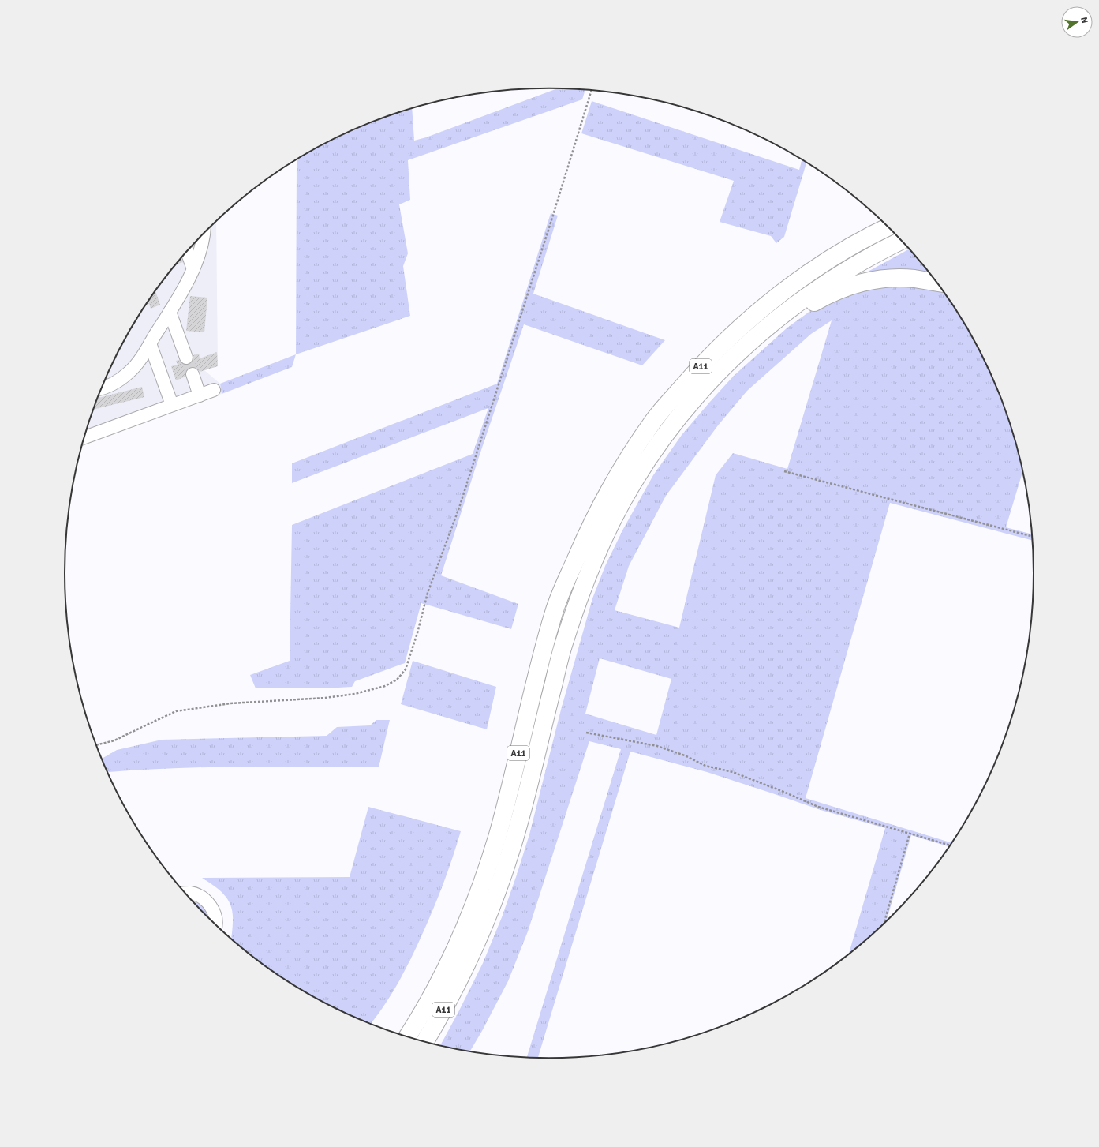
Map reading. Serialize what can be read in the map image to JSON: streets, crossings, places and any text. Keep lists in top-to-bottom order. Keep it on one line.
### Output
{"streets":{"highway":["A11"]},"north":"right"}
